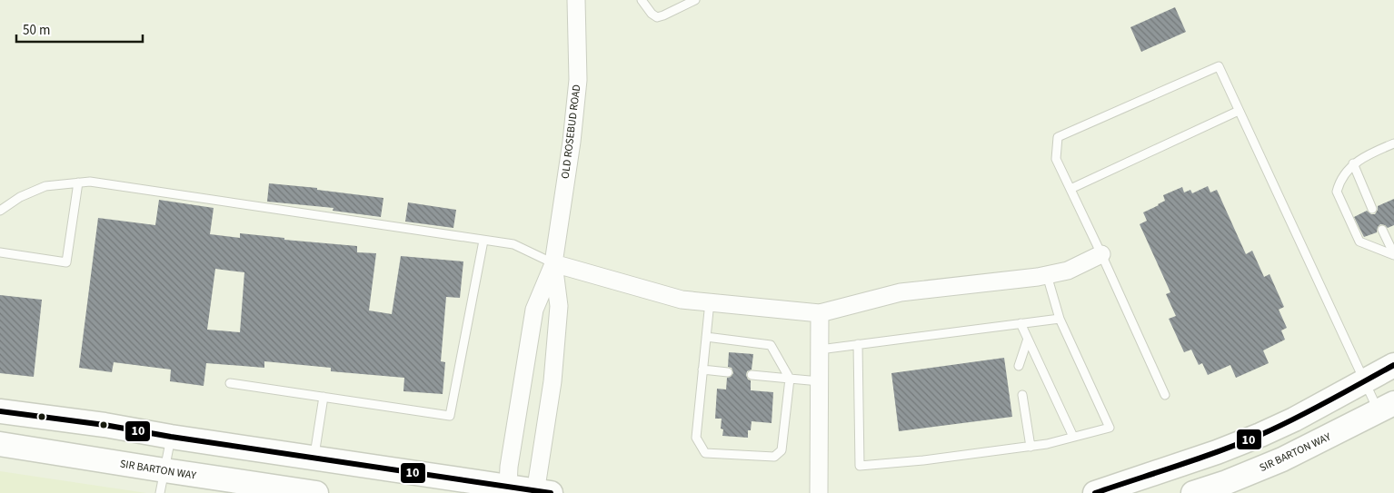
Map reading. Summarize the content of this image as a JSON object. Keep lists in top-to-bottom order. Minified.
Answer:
{"streets":{"main road":["SIR BARTON WAY"],"street":["OLD ROSEBUD ROAD"]},"lines":["transit line 10"],"scale_bar":"50 m"}
